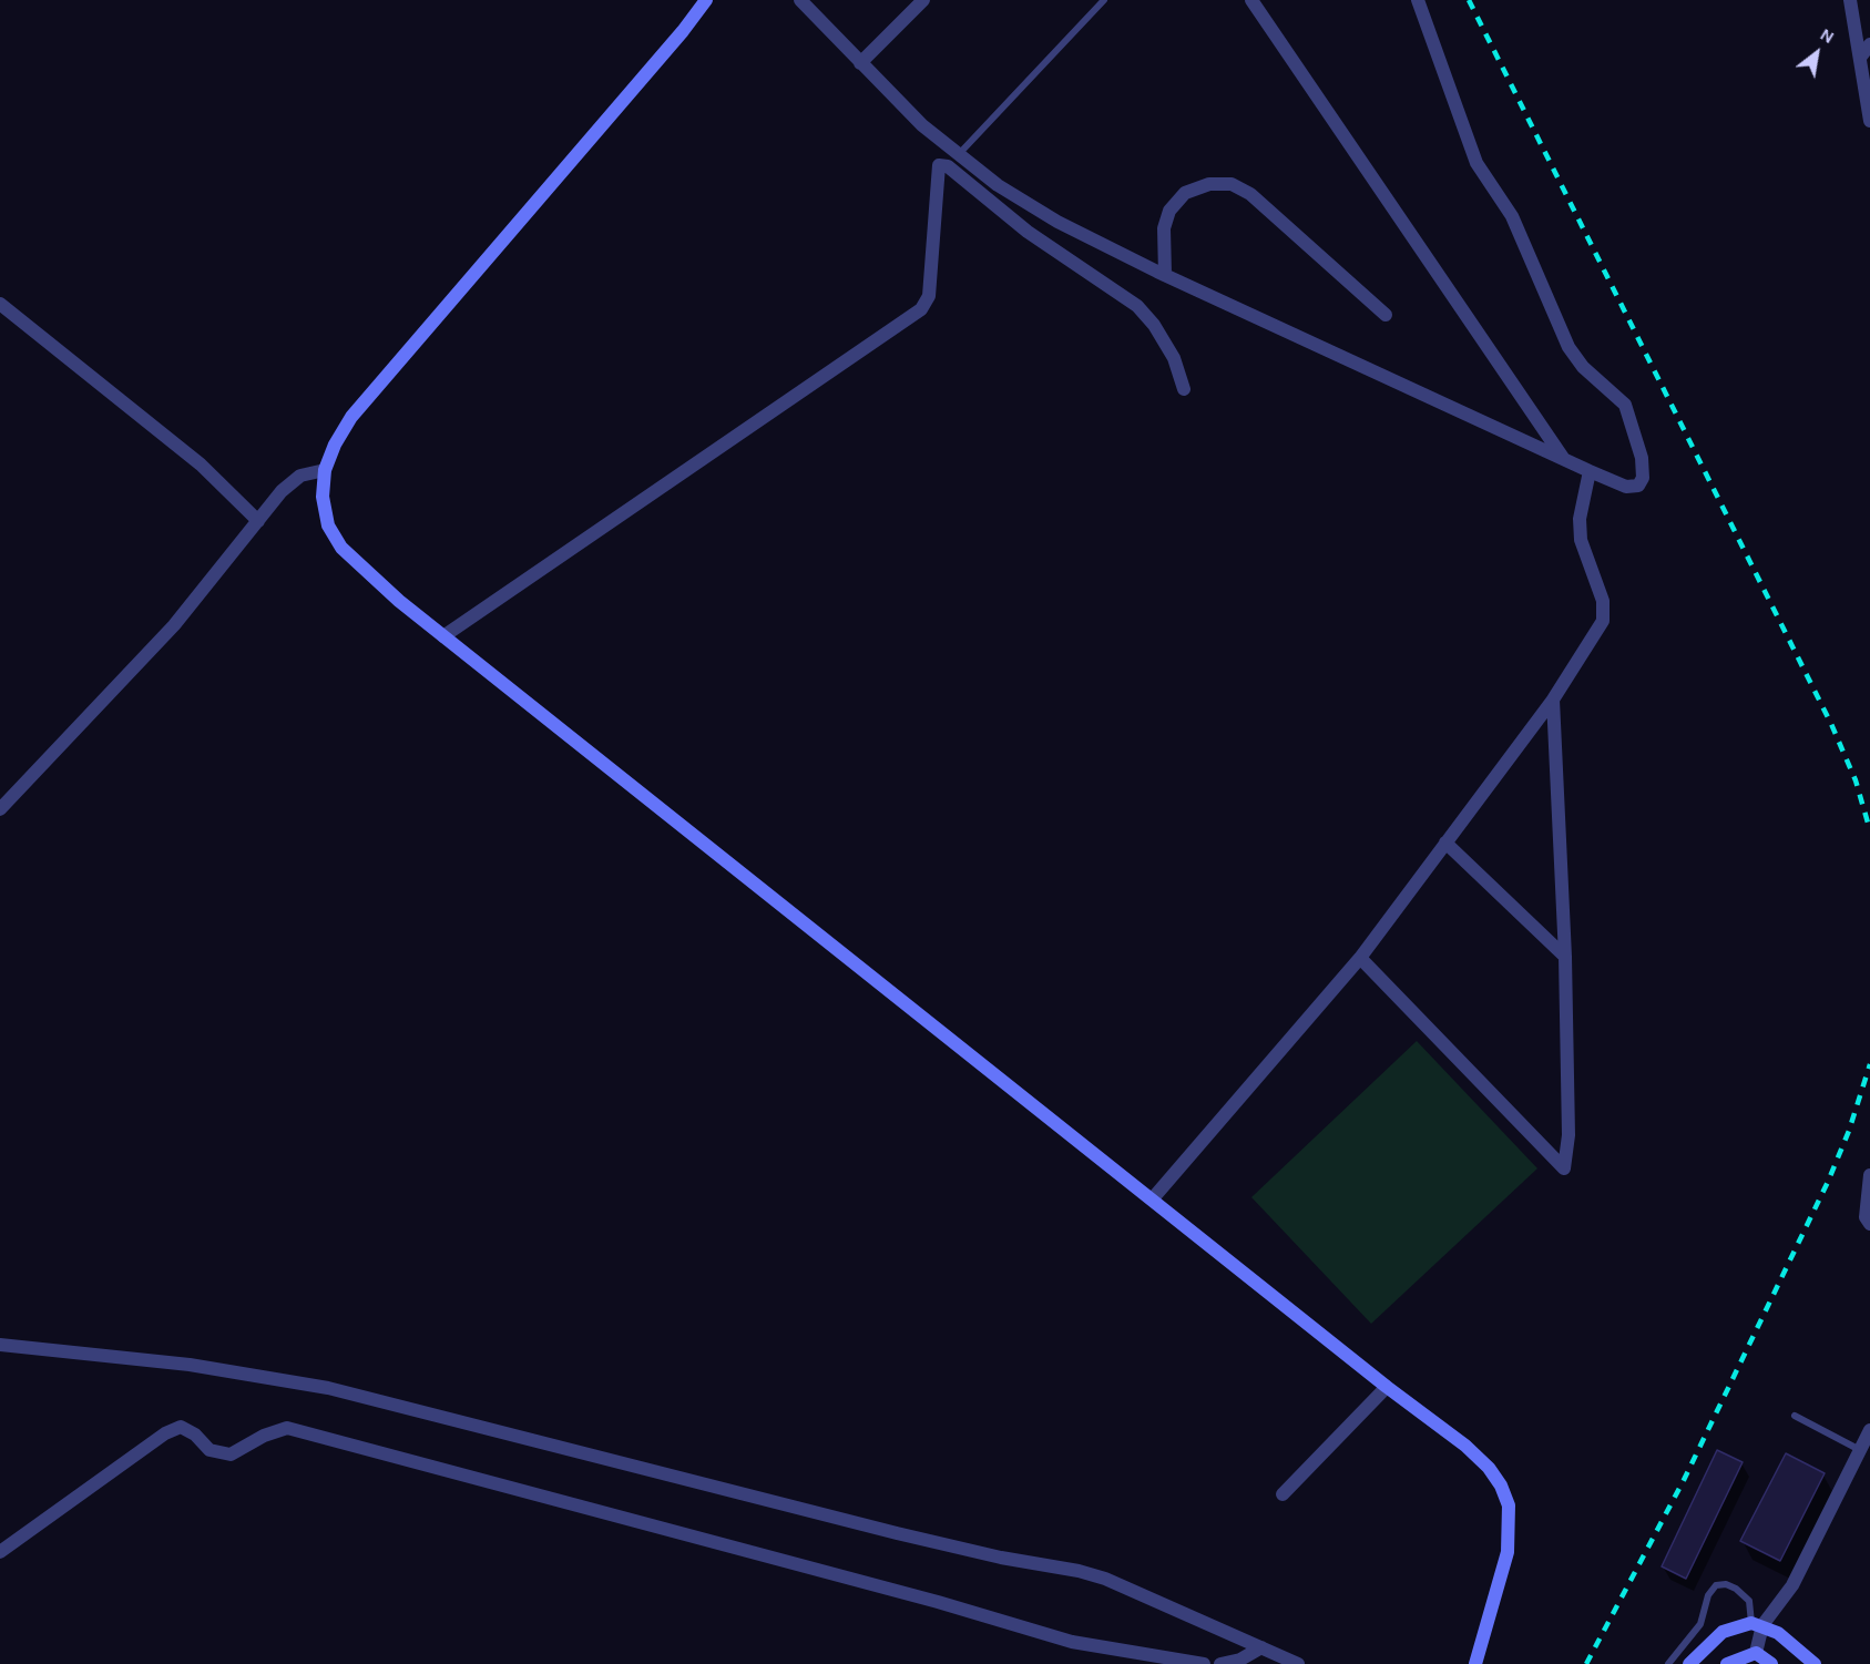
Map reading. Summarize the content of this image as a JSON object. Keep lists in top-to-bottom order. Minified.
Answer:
{"north":"top right"}
